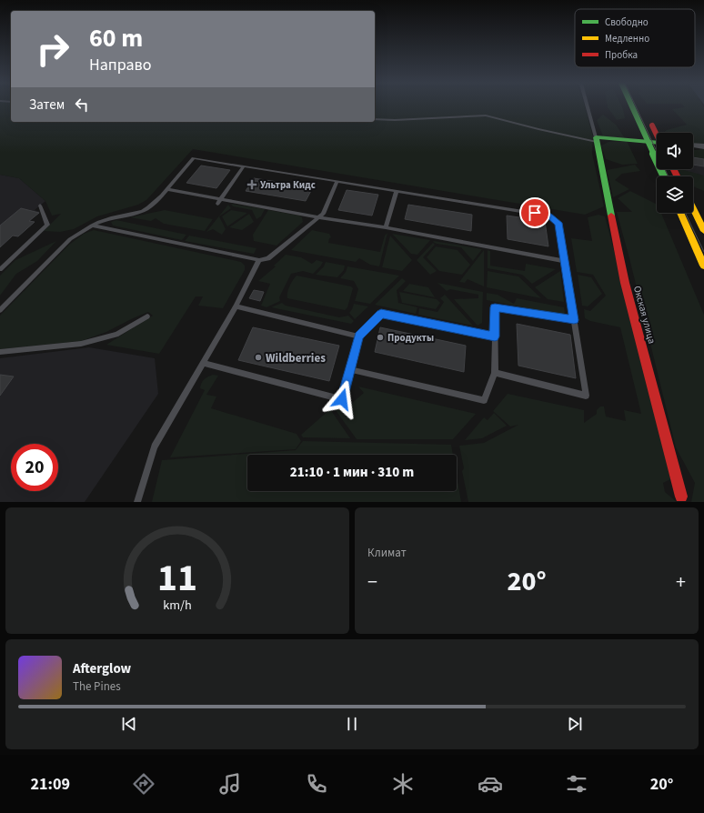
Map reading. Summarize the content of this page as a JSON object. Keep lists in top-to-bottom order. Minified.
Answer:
{"streets":{"main road":["Окская улица"]},"places":{"health":["Ультра Кидс"],"other":["Продукты","Wildberries"]},"legend":["Свободно","Медленно","Пробка"],"page":{"turn":["60 m","Направо"],"then":"Затем","limit":"20","trip":"21:10 · 1 мин · 310 m","tile":"Климат","heat":["−","20°","+"],"song":["Afterglow","The Pines"],"tabs":["21:09","20°"],"gauge":["11","km/h"]}}
